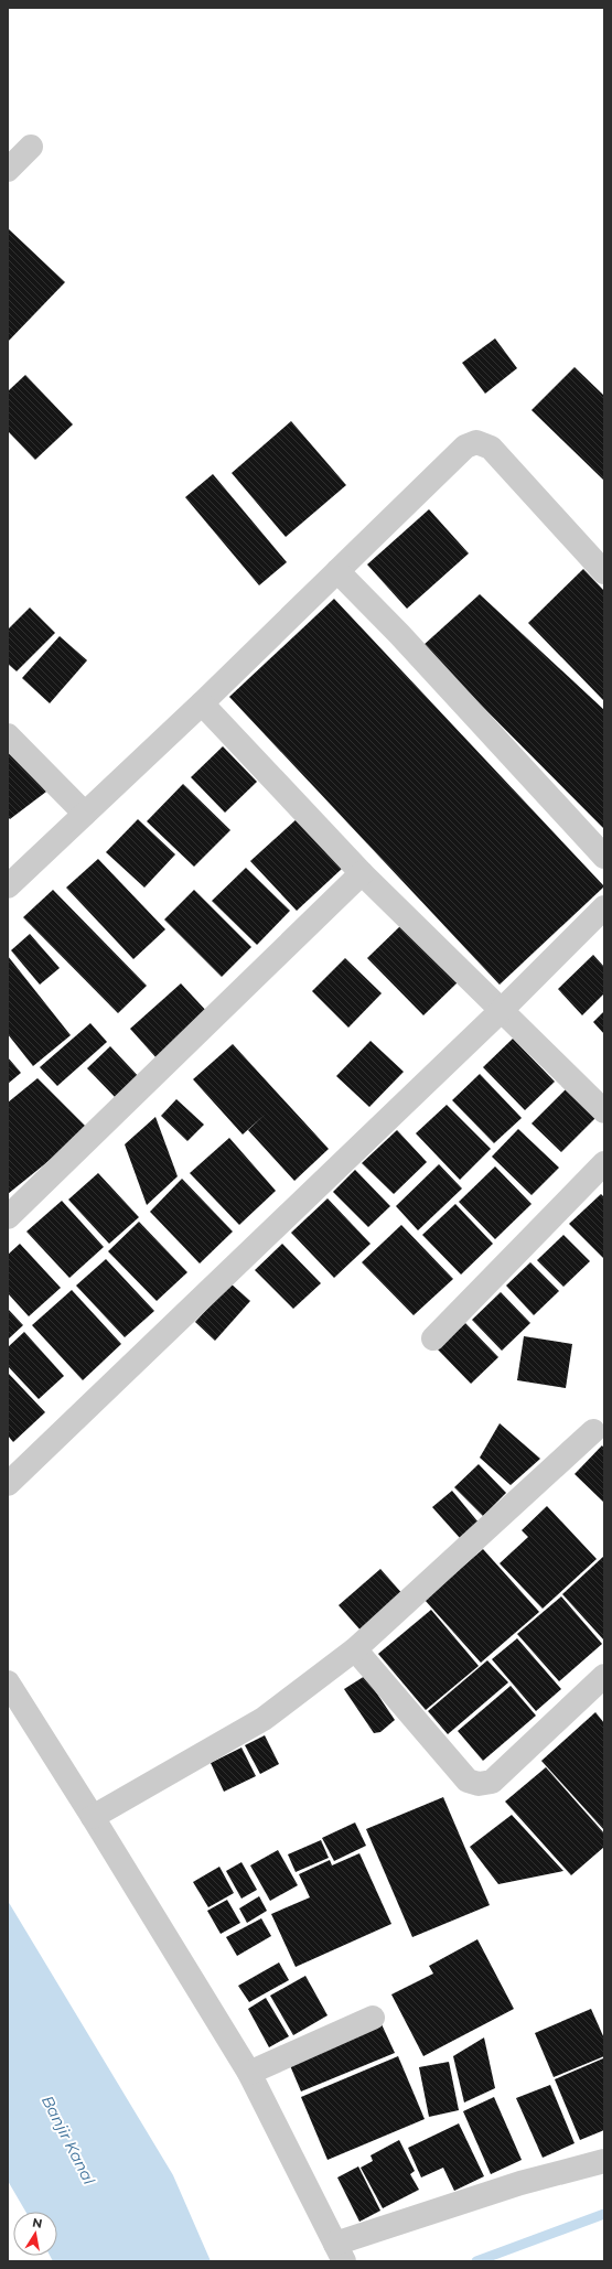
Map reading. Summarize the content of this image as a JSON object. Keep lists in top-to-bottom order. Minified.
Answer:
{"water":["Banjir Kanal"],"north":"top"}
